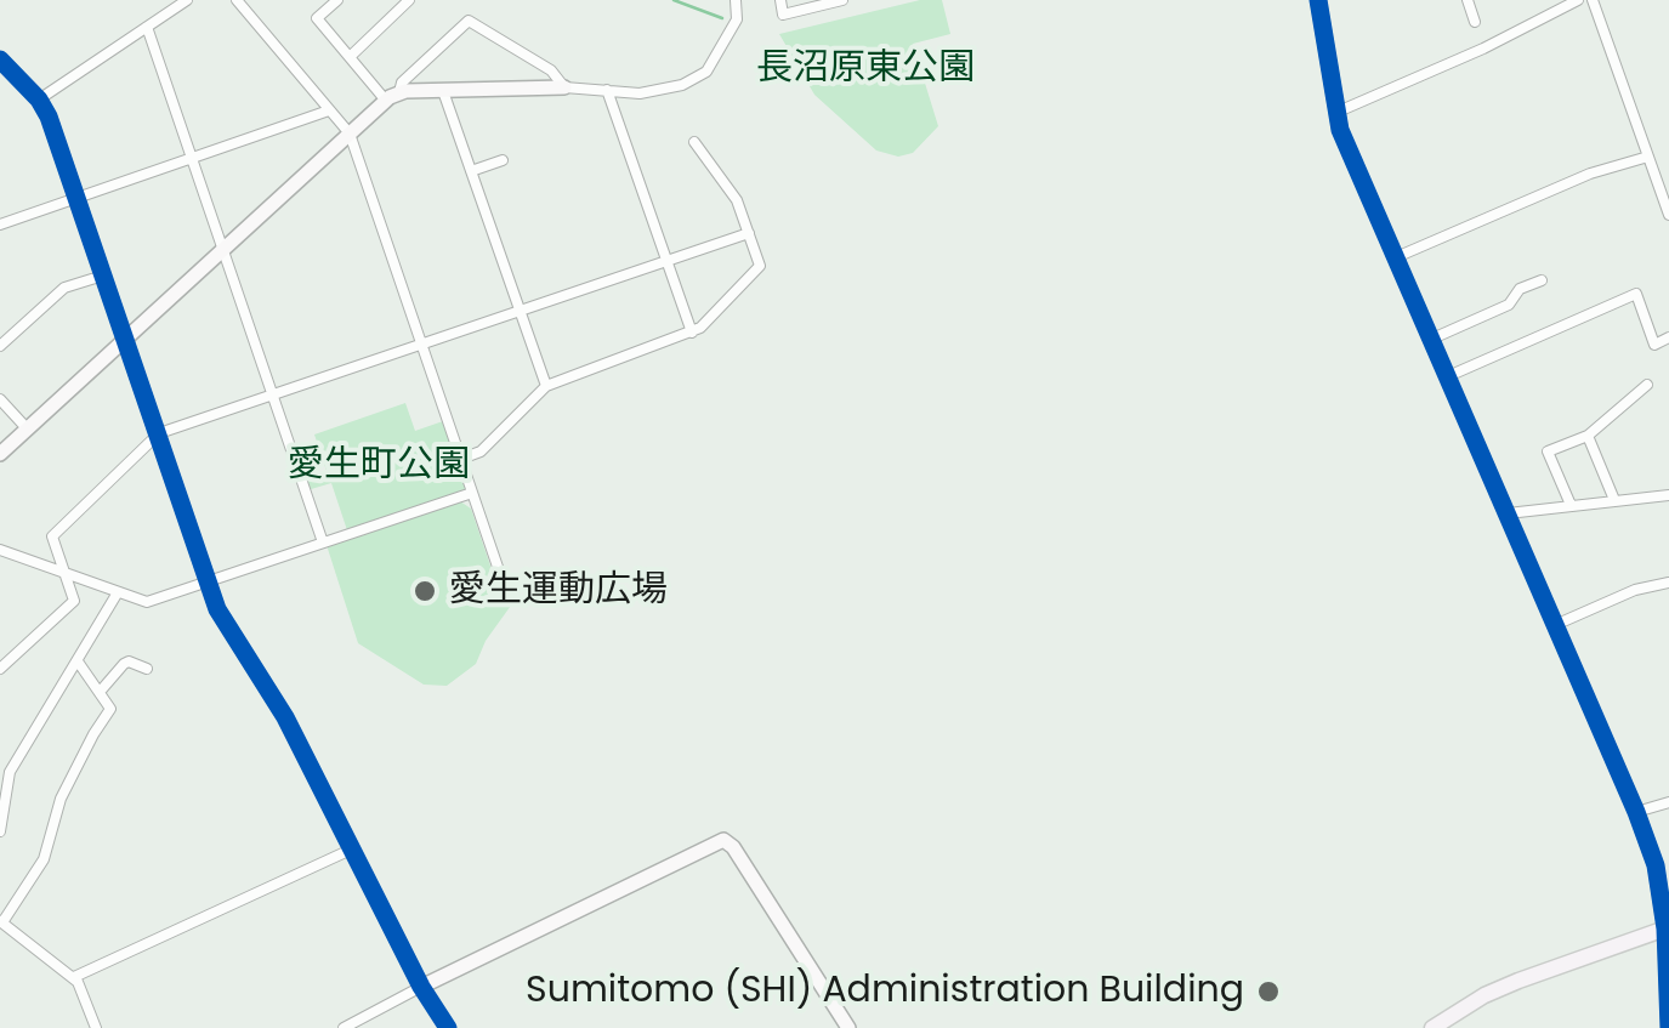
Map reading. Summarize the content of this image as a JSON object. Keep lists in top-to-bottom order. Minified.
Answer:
{"parks":["長沼原東公園","愛生町公園"],"places":["愛生運動広場","Sumitomo (SHI) Administration Building"]}
